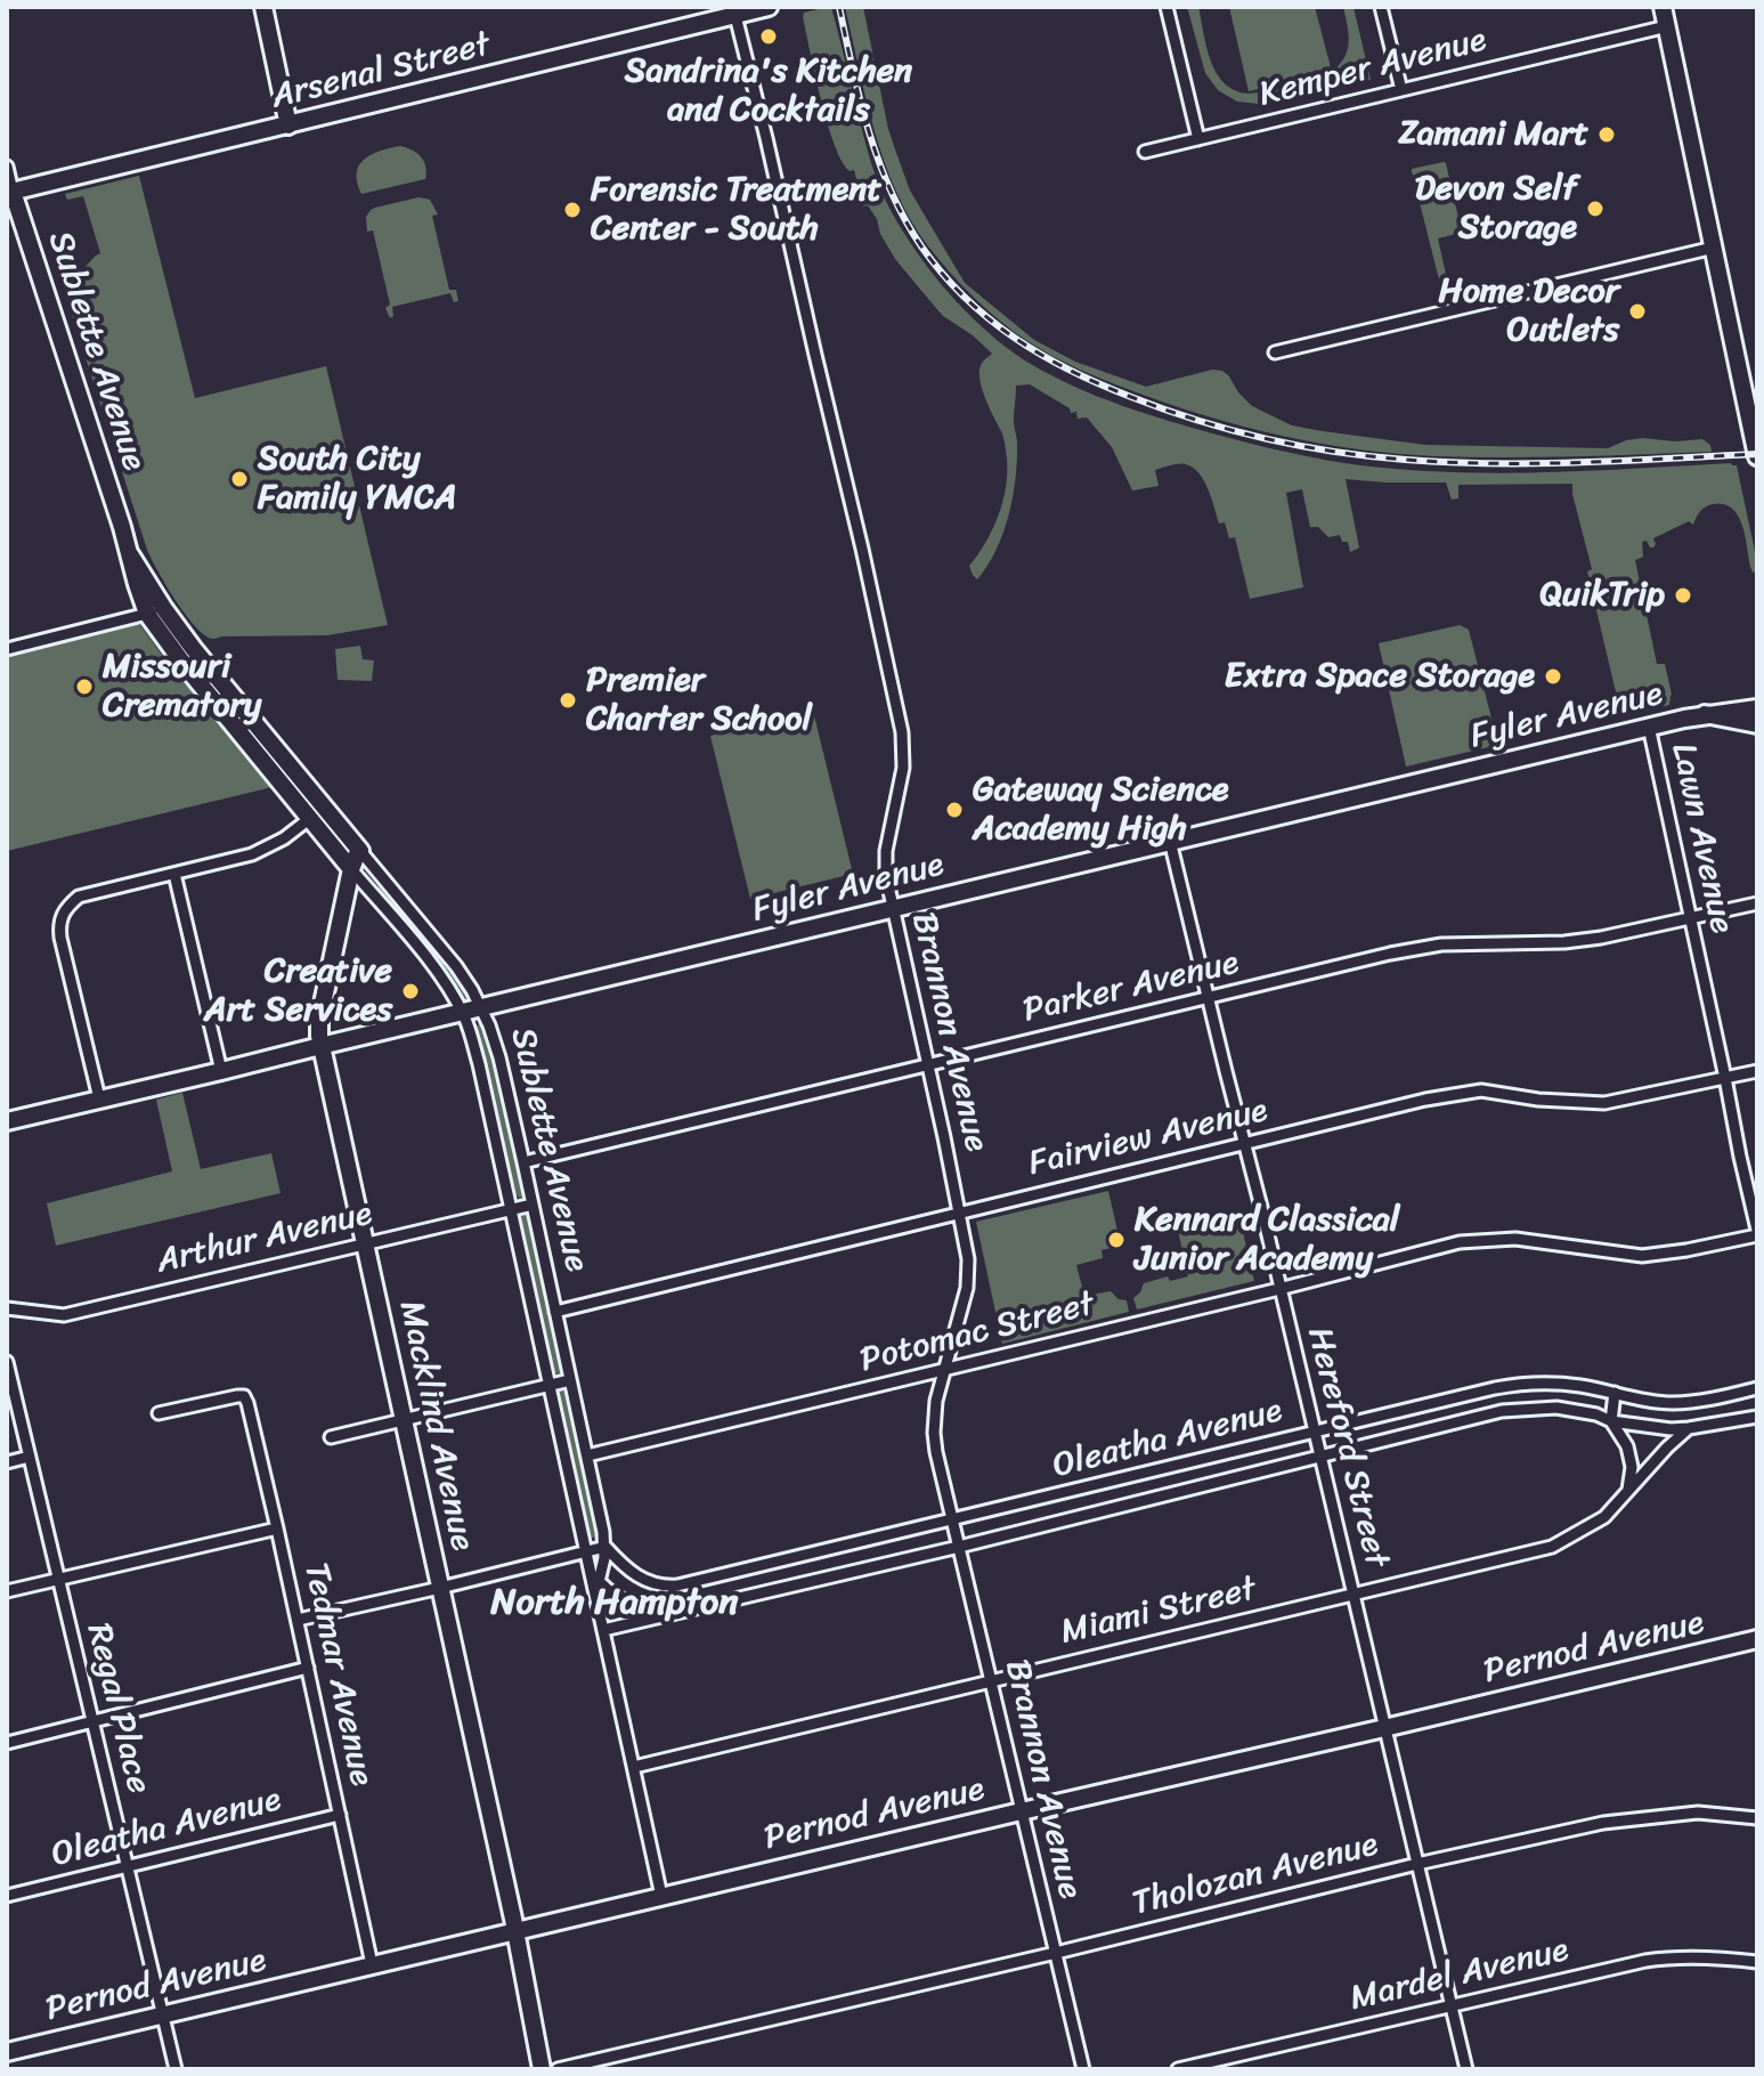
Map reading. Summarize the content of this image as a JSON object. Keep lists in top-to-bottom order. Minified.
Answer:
{"streets":{"street":["Kemper Avenue","Arsenal Street","Sublette Avenue","Fyler Avenue","Lawn Avenue","Parker Avenue","Brannon Avenue","Fairview Avenue","Arthur Avenue","Potomac Street","Macklind Avenue","Oleatha Avenue","Hereford Street","Miami Street","Pernod Avenue","Tedmar Avenue","Regal Place","Tholozan Avenue","Mardel Avenue"]},"crossings":[["Arsenal Street","Sublette Avenue"],["Arsenal Street","Brannon Avenue"],["Sublette Avenue","Fyler Avenue"],["Sublette Avenue","Parker Avenue"],["Sublette Avenue","Fairview Avenue"],["Sublette Avenue","Arthur Avenue"],["Sublette Avenue","Potomac Street"],["Sublette Avenue","Macklind Avenue"],["Sublette Avenue","Oleatha Avenue"],["Sublette Avenue","Miami Street"],["Sublette Avenue","Pernod Avenue"],["Fyler Avenue","Lawn Avenue"],["Fyler Avenue","Brannon Avenue"],["Fyler Avenue","Macklind Avenue"],["Fyler Avenue","Hereford Street"],["Lawn Avenue","Parker Avenue"],["Lawn Avenue","Fairview Avenue"],["Lawn Avenue","Potomac Street"],["Parker Avenue","Brannon Avenue"],["Parker Avenue","Hereford Street"],["Brannon Avenue","Fairview Avenue"],["Brannon Avenue","Potomac Street"],["Brannon Avenue","Oleatha Avenue"],["Brannon Avenue","Miami Street"],["Brannon Avenue","Pernod Avenue"],["Brannon Avenue","Tholozan Avenue"],["Fairview Avenue","Hereford Street"],["Arthur Avenue","Macklind Avenue"],["Potomac Street","Hereford Street"],["Macklind Avenue","Pernod Avenue"],["Oleatha Avenue","Hereford Street"],["Oleatha Avenue","Miami Street"],["Oleatha Avenue","Tedmar Avenue"],["Oleatha Avenue","Regal Place"],["Hereford Street","Miami Street"],["Hereford Street","Pernod Avenue"],["Hereford Street","Tholozan Avenue"],["Hereford Street","Mardel Avenue"],["Pernod Avenue","Tedmar Avenue"],["Pernod Avenue","Regal Place"]],"districts":["North Hampton"],"places":["Sandrina's Kitchen and Cocktails","Zamani Mart","Devon Self Storage","Forensic Treatment Center - South","Home Decor Outlets","South City Family YMCA","QuikTrip","Extra Space Storage","Missouri Crematory","Premier Charter School","Gateway Science Academy High","Creative Art Services","Kennard Classical Junior Academy"]}
